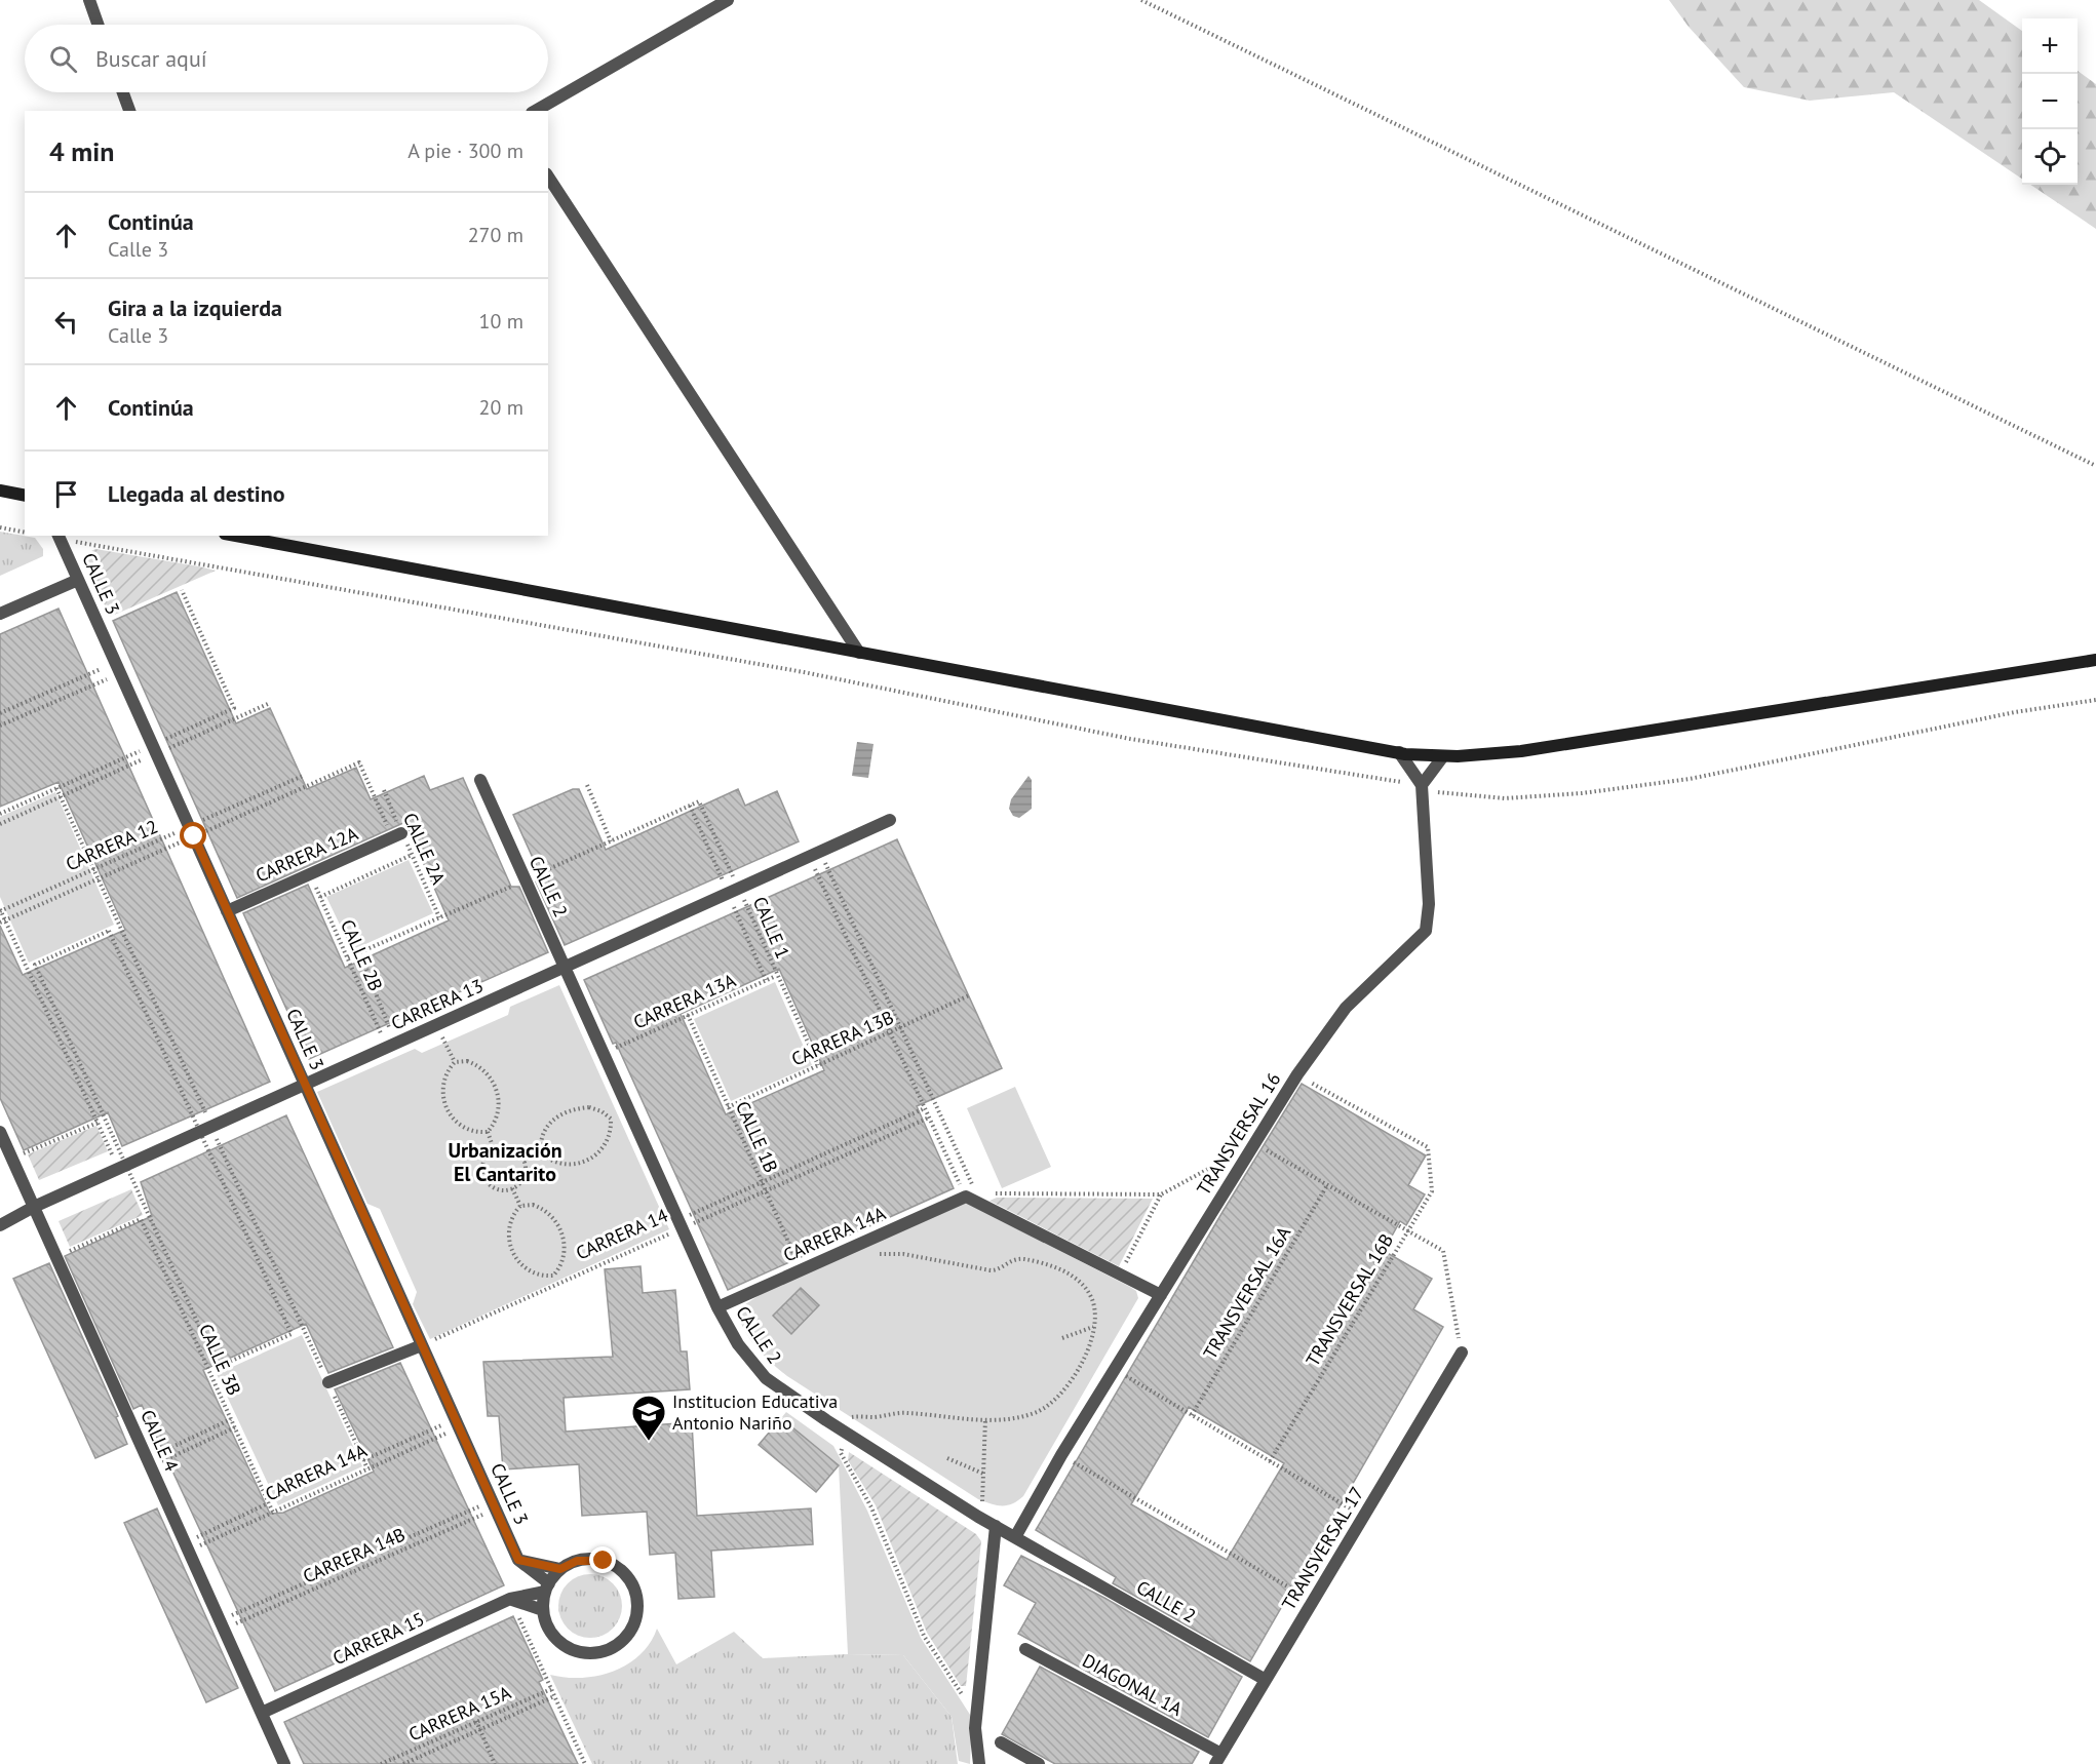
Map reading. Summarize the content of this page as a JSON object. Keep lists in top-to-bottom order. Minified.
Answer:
{"streets":{"street":["CALLE 3","CARRERA 12A","CALLE 2","CARRERA 13","TRANSVERSAL 16","CARRERA 14A","CALLE 4","TRANSVERSAL 17","CARRERA 15","DIAGONAL 1A"],"path":["CARRERA 12","CALLE 2A","CALLE 1","CALLE 2B","CARRERA 13A","CARRERA 13B","CALLE 1B","CARRERA 14","TRANSVERSAL 16A","TRANSVERSAL 16B","CALLE 3B","CARRERA 14B","CARRERA 15A"]},"crossings":[["CALLE 3","CARRERA 12"],["CALLE 3","CARRERA 12A"],["CALLE 3","CARRERA 13"],["CALLE 3","CARRERA 14"],["CALLE 3","CARRERA 14A"],["CALLE 3","CARRERA 14B"],["CALLE 3","CARRERA 15"],["CALLE 2A","CARRERA 12A"],["CARRERA 12A","CALLE 2B"],["CALLE 2","CARRERA 13A"],["CALLE 2","CARRERA 13"],["CALLE 2","TRANSVERSAL 16"],["CALLE 2","CARRERA 14"],["CALLE 2","CARRERA 14A"],["CALLE 2","TRANSVERSAL 17"],["CALLE 1","CARRERA 13A"],["CALLE 1","CARRERA 13"],["CALLE 1","CARRERA 13B"],["CALLE 2B","CARRERA 13"],["CARRERA 13A","CALLE 1B"],["CARRERA 13","CALLE 4"],["CARRERA 13B","CALLE 1B"],["TRANSVERSAL 16","TRANSVERSAL 16B"],["CALLE 1B","CARRERA 14"],["CALLE 1B","CARRERA 14A"],["CARRERA 14A","CALLE 3B"],["CARRERA 14A","CALLE 4"],["CALLE 3B","CALLE 4"],["CALLE 4","CARRERA 14B"],["CALLE 4","CARRERA 15"],["TRANSVERSAL 17","DIAGONAL 1A"]],"districts":["Urbanización El Cantarito"],"places":{"school or university":["Institucion Educativa Antonio Nariño"]},"page":{"map_buttons":["+","−"],"search":"Buscar aquí","heading":["4 min","A pie · 300 m"],"list":[["Continúa","Calle 3","270 m"],["Gira a la izquierda","Calle 3","10 m"],["Continúa","20 m"],"Llegada al destino"]}}
